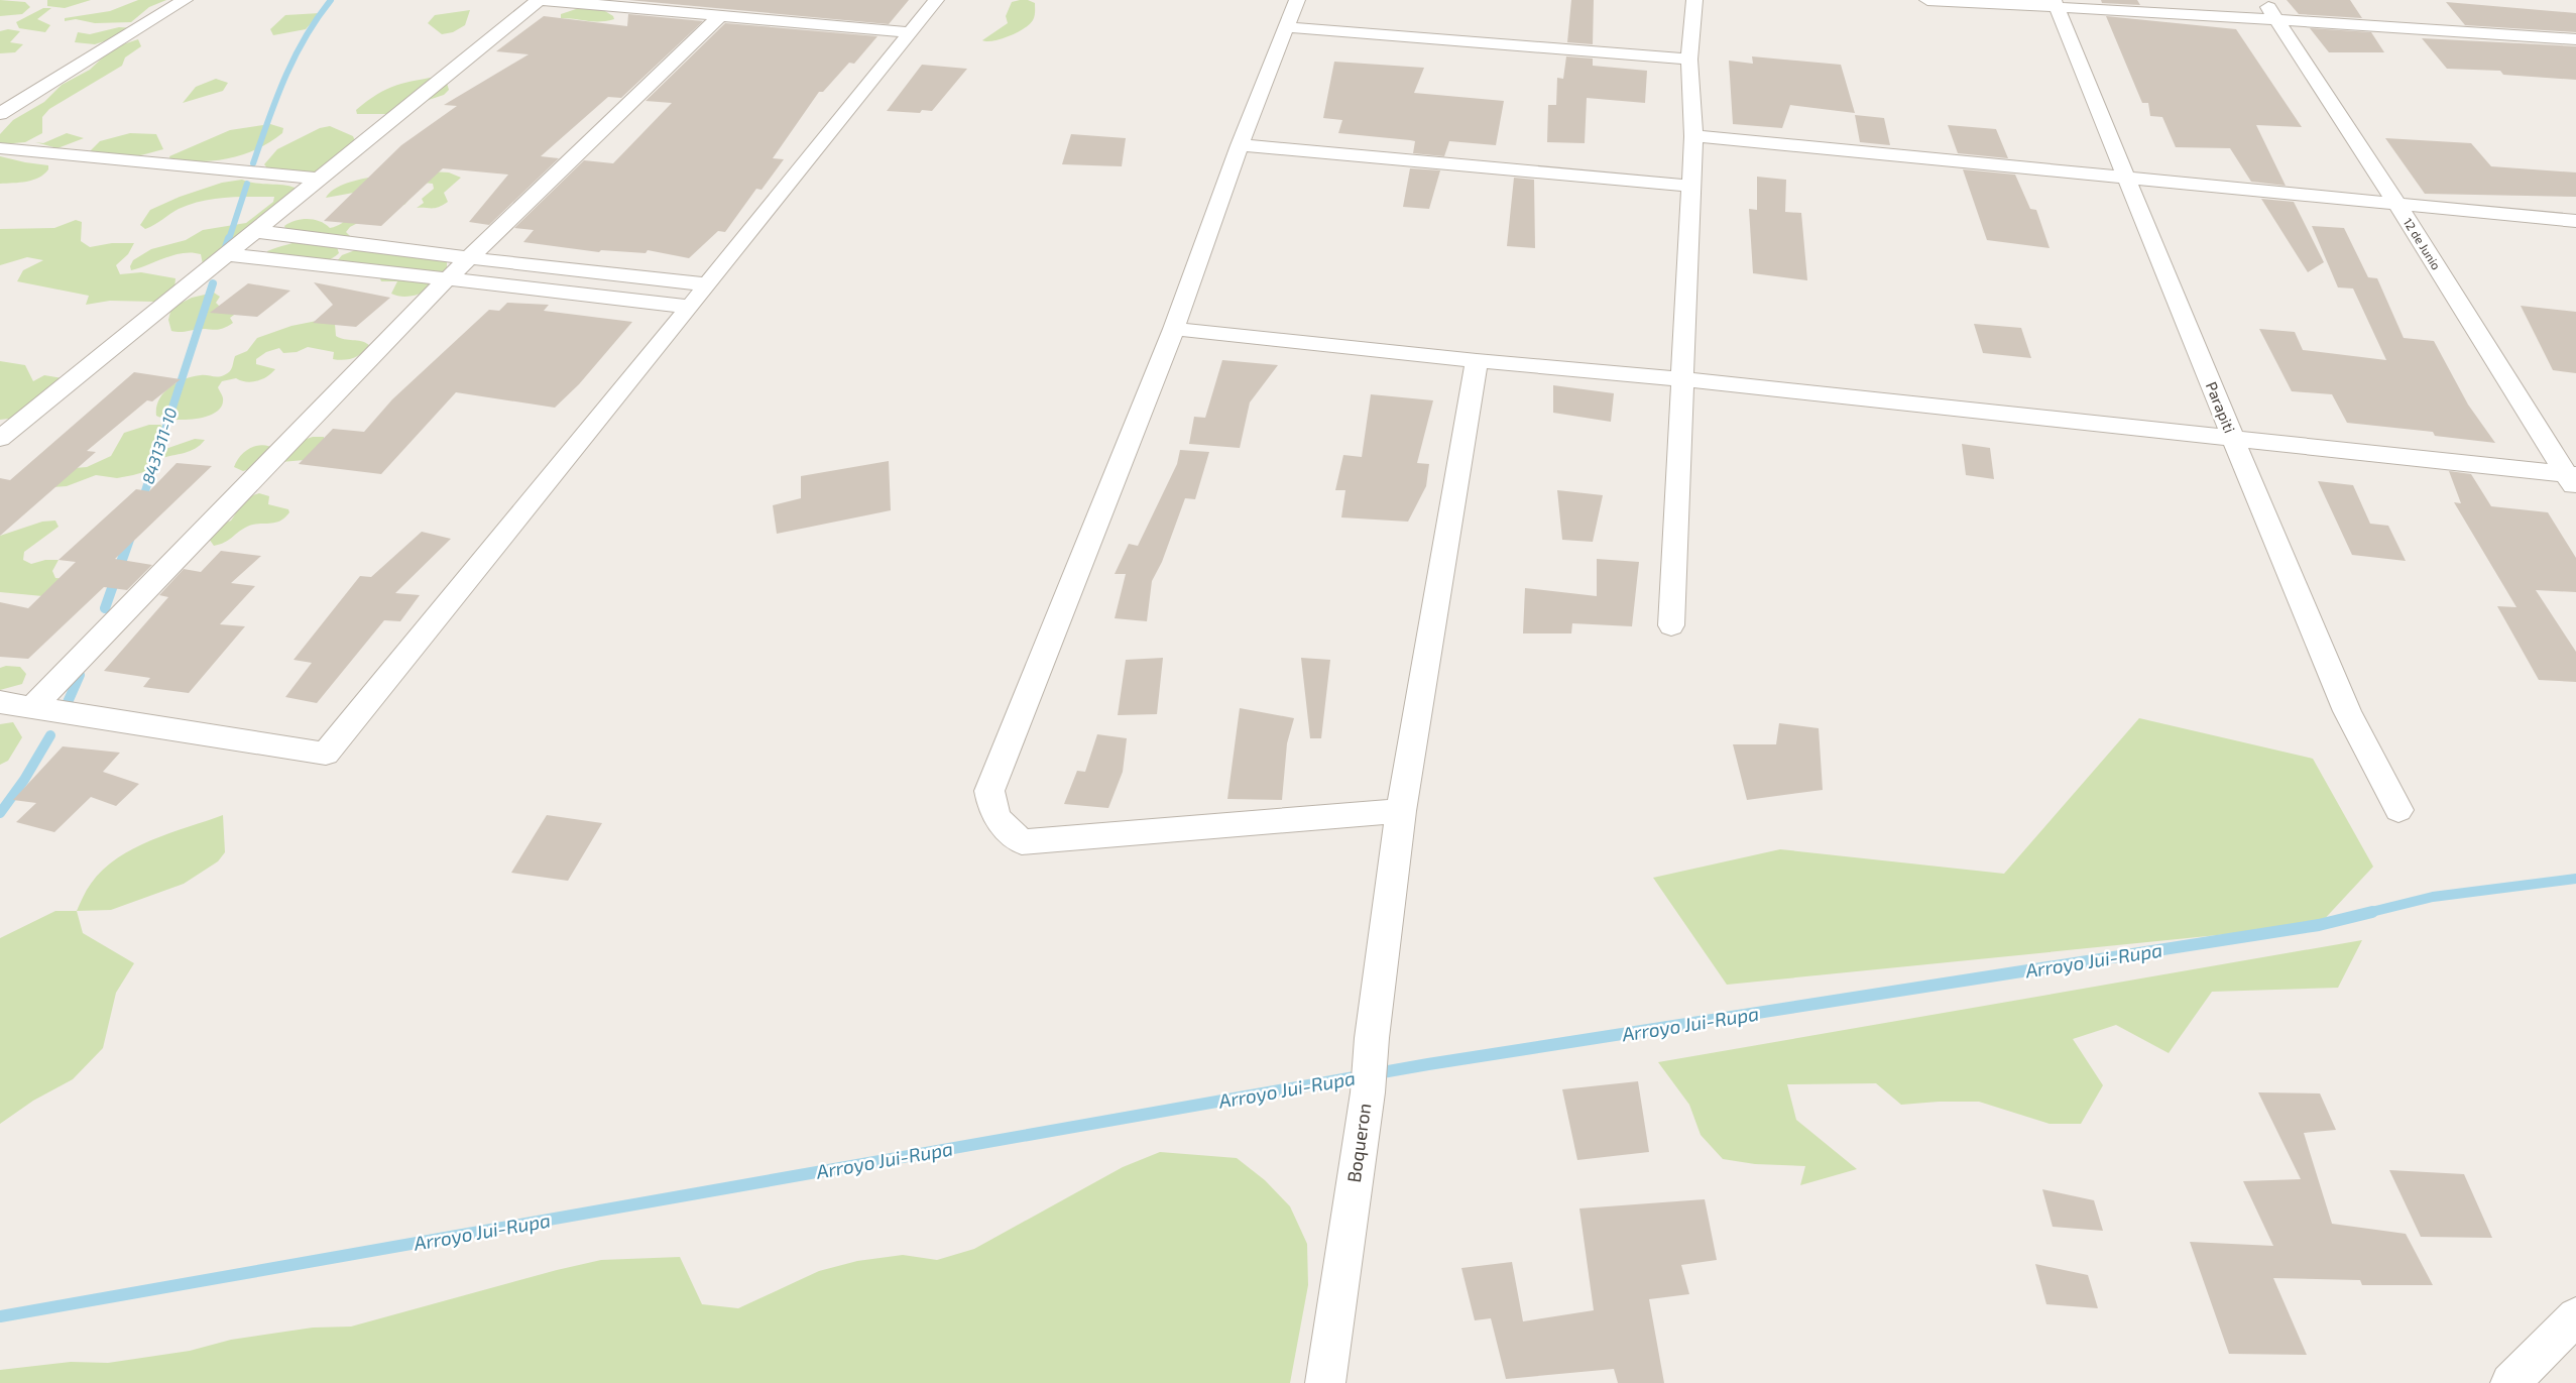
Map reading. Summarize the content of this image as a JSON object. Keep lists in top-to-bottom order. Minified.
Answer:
{"streets":{"street":["12 de Junio","Parapiti","Boqueron"]},"water":["8431311-10","Arroyo Jui-Rupa"]}
